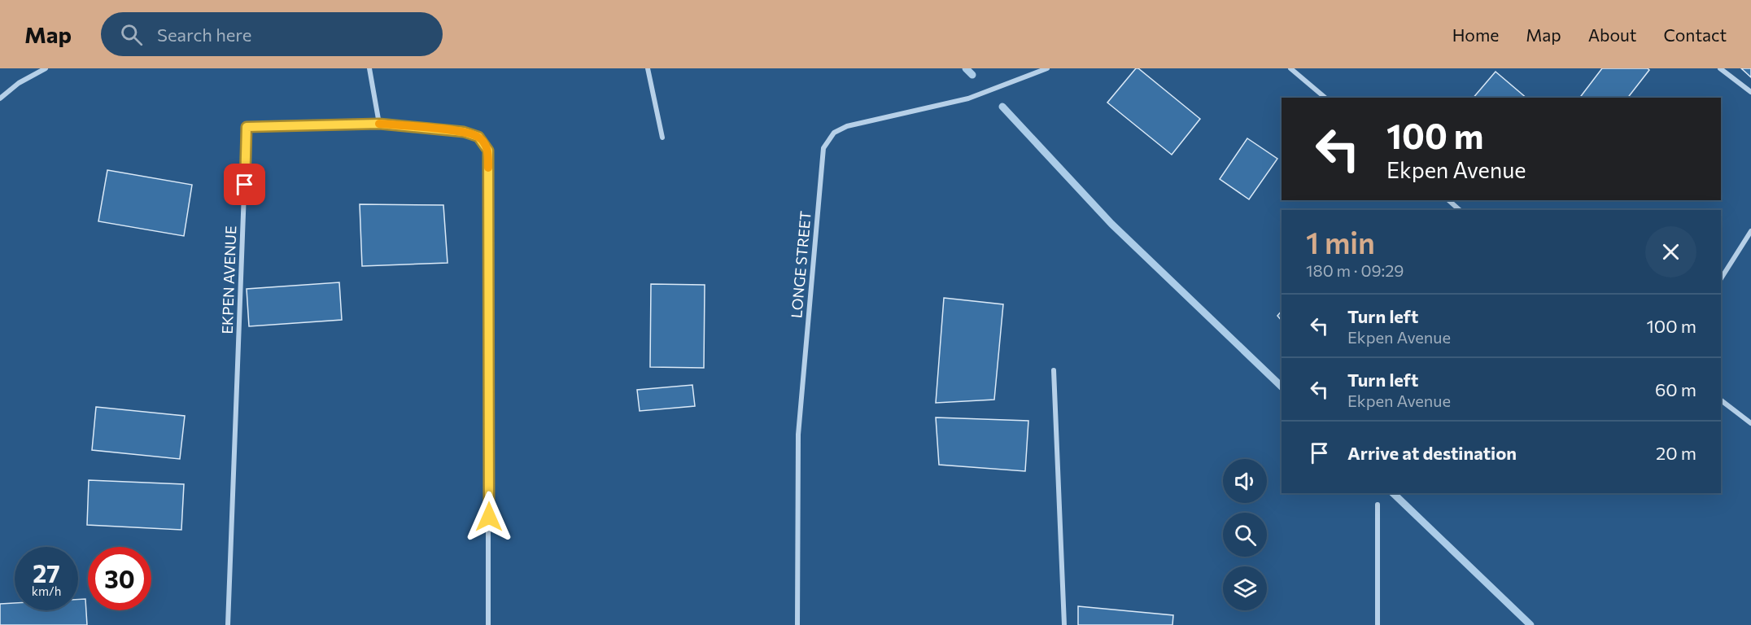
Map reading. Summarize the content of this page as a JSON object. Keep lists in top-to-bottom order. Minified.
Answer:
{"streets":{"street":["LONGE STREET","EKPEN AVENUE"]},"page":{"header":"Map","search":"Search here","nav":["Home","Map","About","Contact"],"turn":["100 m","Ekpen Avenue"],"heading":["1 min","180 m · 09:29"],"list":[{"name":"Turn left","note":"Ekpen Avenue","value":"100 m"},{"name":"Turn left","note":"Ekpen Avenue","value":"60 m"},{"name":"Arrive at destination","value":"20 m"}],"speed":"27 km/h","limit":"30"}}
